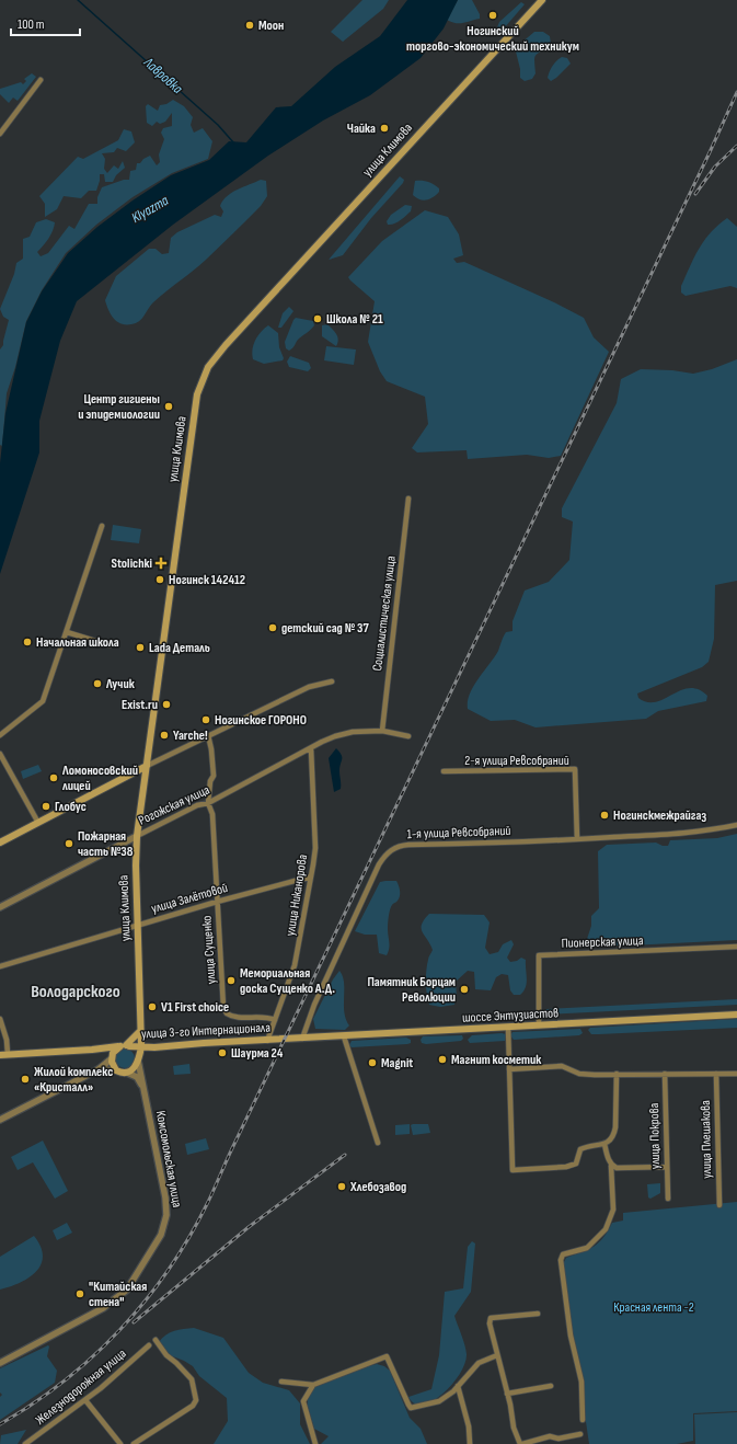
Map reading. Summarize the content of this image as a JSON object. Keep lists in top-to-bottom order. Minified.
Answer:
{"streets":{"main road":["улица Климова","шоссе Энтузиастов","улица 3-го Интернационала"],"street":["Социалистическая улица","2-я улица Ревсобраний","Рогожская улица","1-я улица Ревсобраний","улица Никанорова","улица Залётовой","Пионерская улица","улица Сущенко","улица Покрова","улица Плешакова","Комсомольская улица","Железнодорожная улица"]},"crossings":[["улица Климова","Рогожская улица"],["улица Климова","улица Залётовой"],["улица Климова","улица 3-го Интернационала"],["улица Климова","Комсомольская улица"],["Социалистическая улица","Рогожская улица"],["2-я улица Ревсобраний","1-я улица Ревсобраний"],["Рогожская улица","улица Никанорова"],["Рогожская улица","улица Сущенко"],["1-я улица Ревсобраний","шоссе Энтузиастов"],["улица Никанорова","улица Залётовой"],["улица Никанорова","улица Сущенко"],["улица Никанорова","улица 3-го Интернационала"],["улица Залётовой","улица Сущенко"],["Пионерская улица","шоссе Энтузиастов"],["шоссе Энтузиастов","улица 3-го Интернационала"],["улица 3-го Интернационала","Комсомольская улица"]],"districts":["Володарского"],"water":["Лавровка","Klyazma"],"parks":["Красная лента -2"],"places":{"other":["Ногинский торгово-экономический техникум","Моон","Чайка","Школа № 21","Центр гигиены и эпидемиологии","Ногинск 142412","детский сад № 37","Начальная школа","Lada Деталь","Лучик","Exist.ru","Ногинское ГОРОНО","Yarche!","Ломоносовский лицей","Глобус","Ногинскмежрайгаз","Пожарная часть №38","Мемориальная доска Сущенко А.Д.","Памятник Борцам Революции","V1 First choice","Шаурма 24","Магнит косметик","Magnit","Жилой комплекс «Кристалл»","Хлебозавод","\"Китайская стена\""],"health":["Stolichki"]},"scale_bar":"100 m"}
